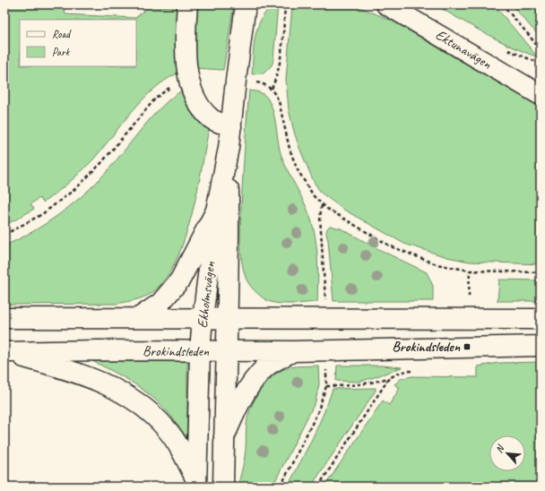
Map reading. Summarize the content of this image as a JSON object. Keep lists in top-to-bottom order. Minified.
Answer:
{"streets":{"main road":["Ektunavägen","Ekholmsvägen","Brokindsleden"]},"crossings":[["Ekholmsvägen","Brokindsleden"]],"places":{"transit":["Brokindsleden"]},"legend":["Road","Park"],"north":"top left"}
